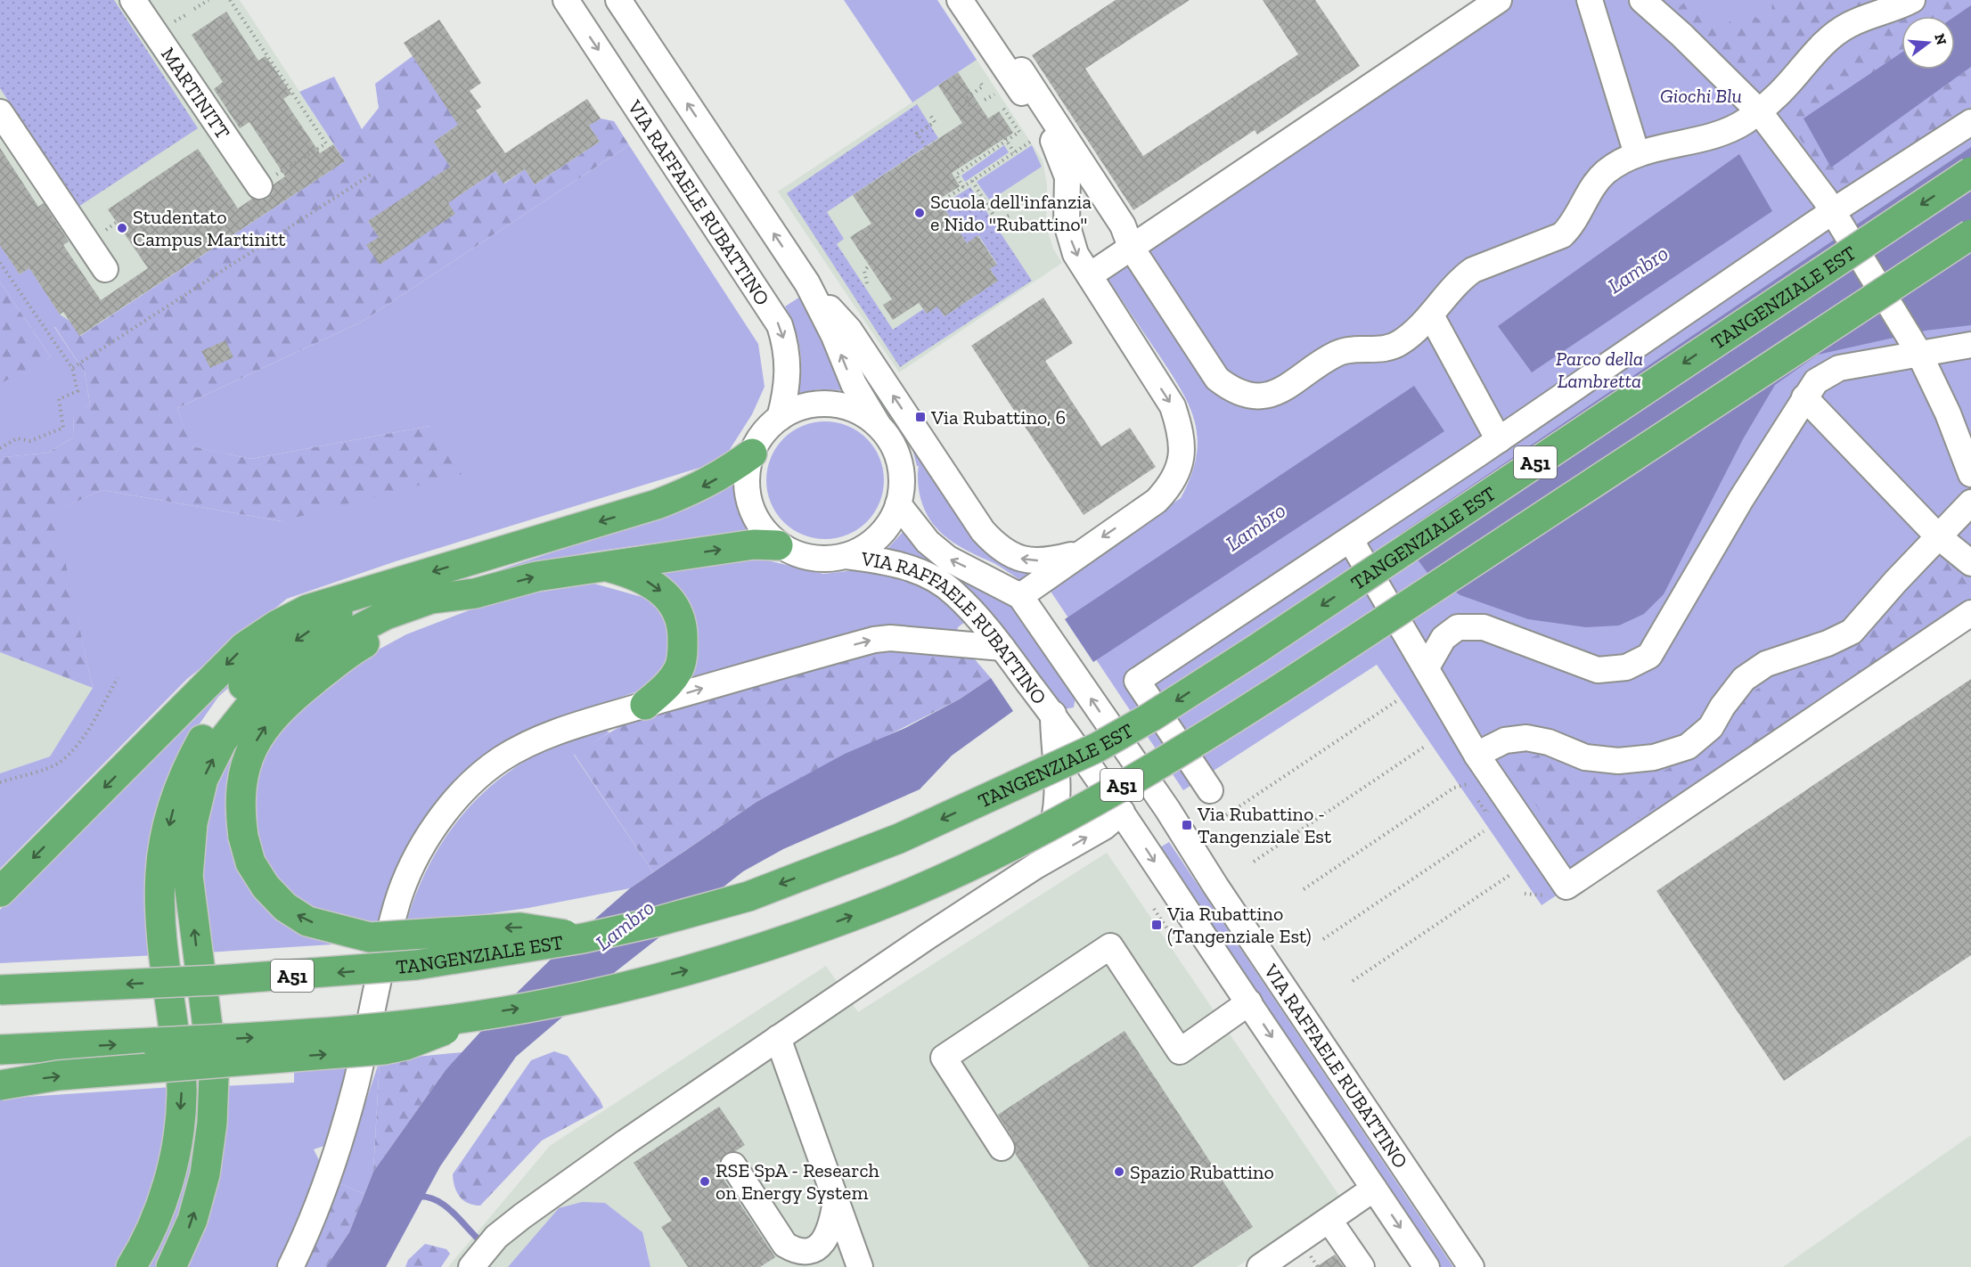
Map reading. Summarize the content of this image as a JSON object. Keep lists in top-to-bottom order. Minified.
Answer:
{"streets":{"highway":["TANGENZIALE EST","A51"],"street":["MARTINITT","VIA RAFFAELE RUBATTINO"]},"water":["Lambro"],"parks":["Giochi Blu","Parco della Lambretta"],"places":{"other":["Scuola dell'infanzia e Nido \"Rubattino\"","Studentato Campus Martinitt","Spazio Rubattino","RSE SpA - Research on Energy System"],"transit":["Via Rubattino, 6","Via Rubattino - Tangenziale Est","Via Rubattino (Tangenziale Est)"]},"north":"right"}
